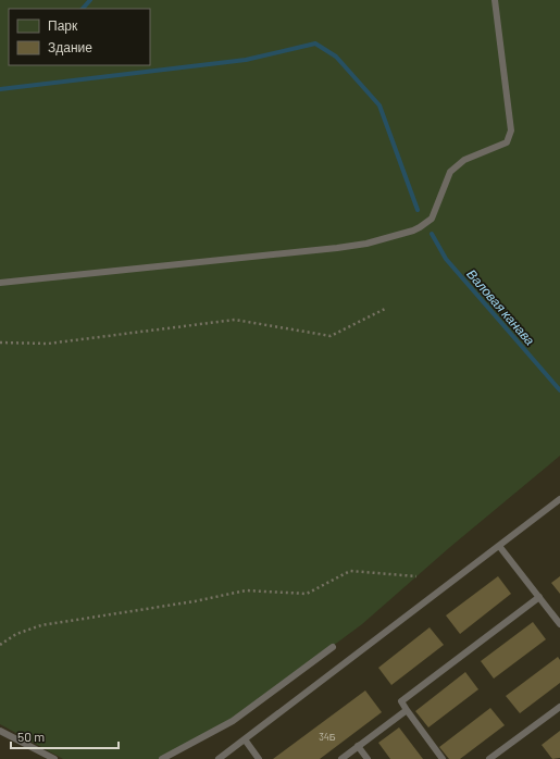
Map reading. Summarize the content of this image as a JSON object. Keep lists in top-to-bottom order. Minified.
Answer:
{"water":["Валовая канава"],"house_numbers":["34Б"],"legend":["Парк","Здание"],"scale_bar":"50 m"}
